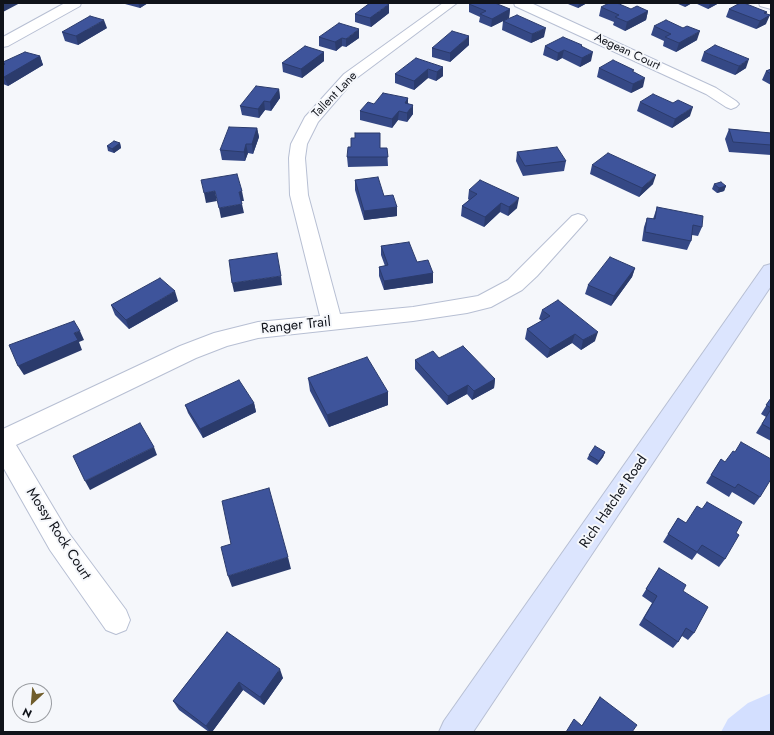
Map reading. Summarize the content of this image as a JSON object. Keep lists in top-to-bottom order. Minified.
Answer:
{"streets":{"street":["Aegean Court","Tallent Lane","Ranger Trail","Rich Hatchet Road","Mossy Rock Court"]},"crossings":[["Tallent Lane","Ranger Trail"]],"north":"bottom left"}
